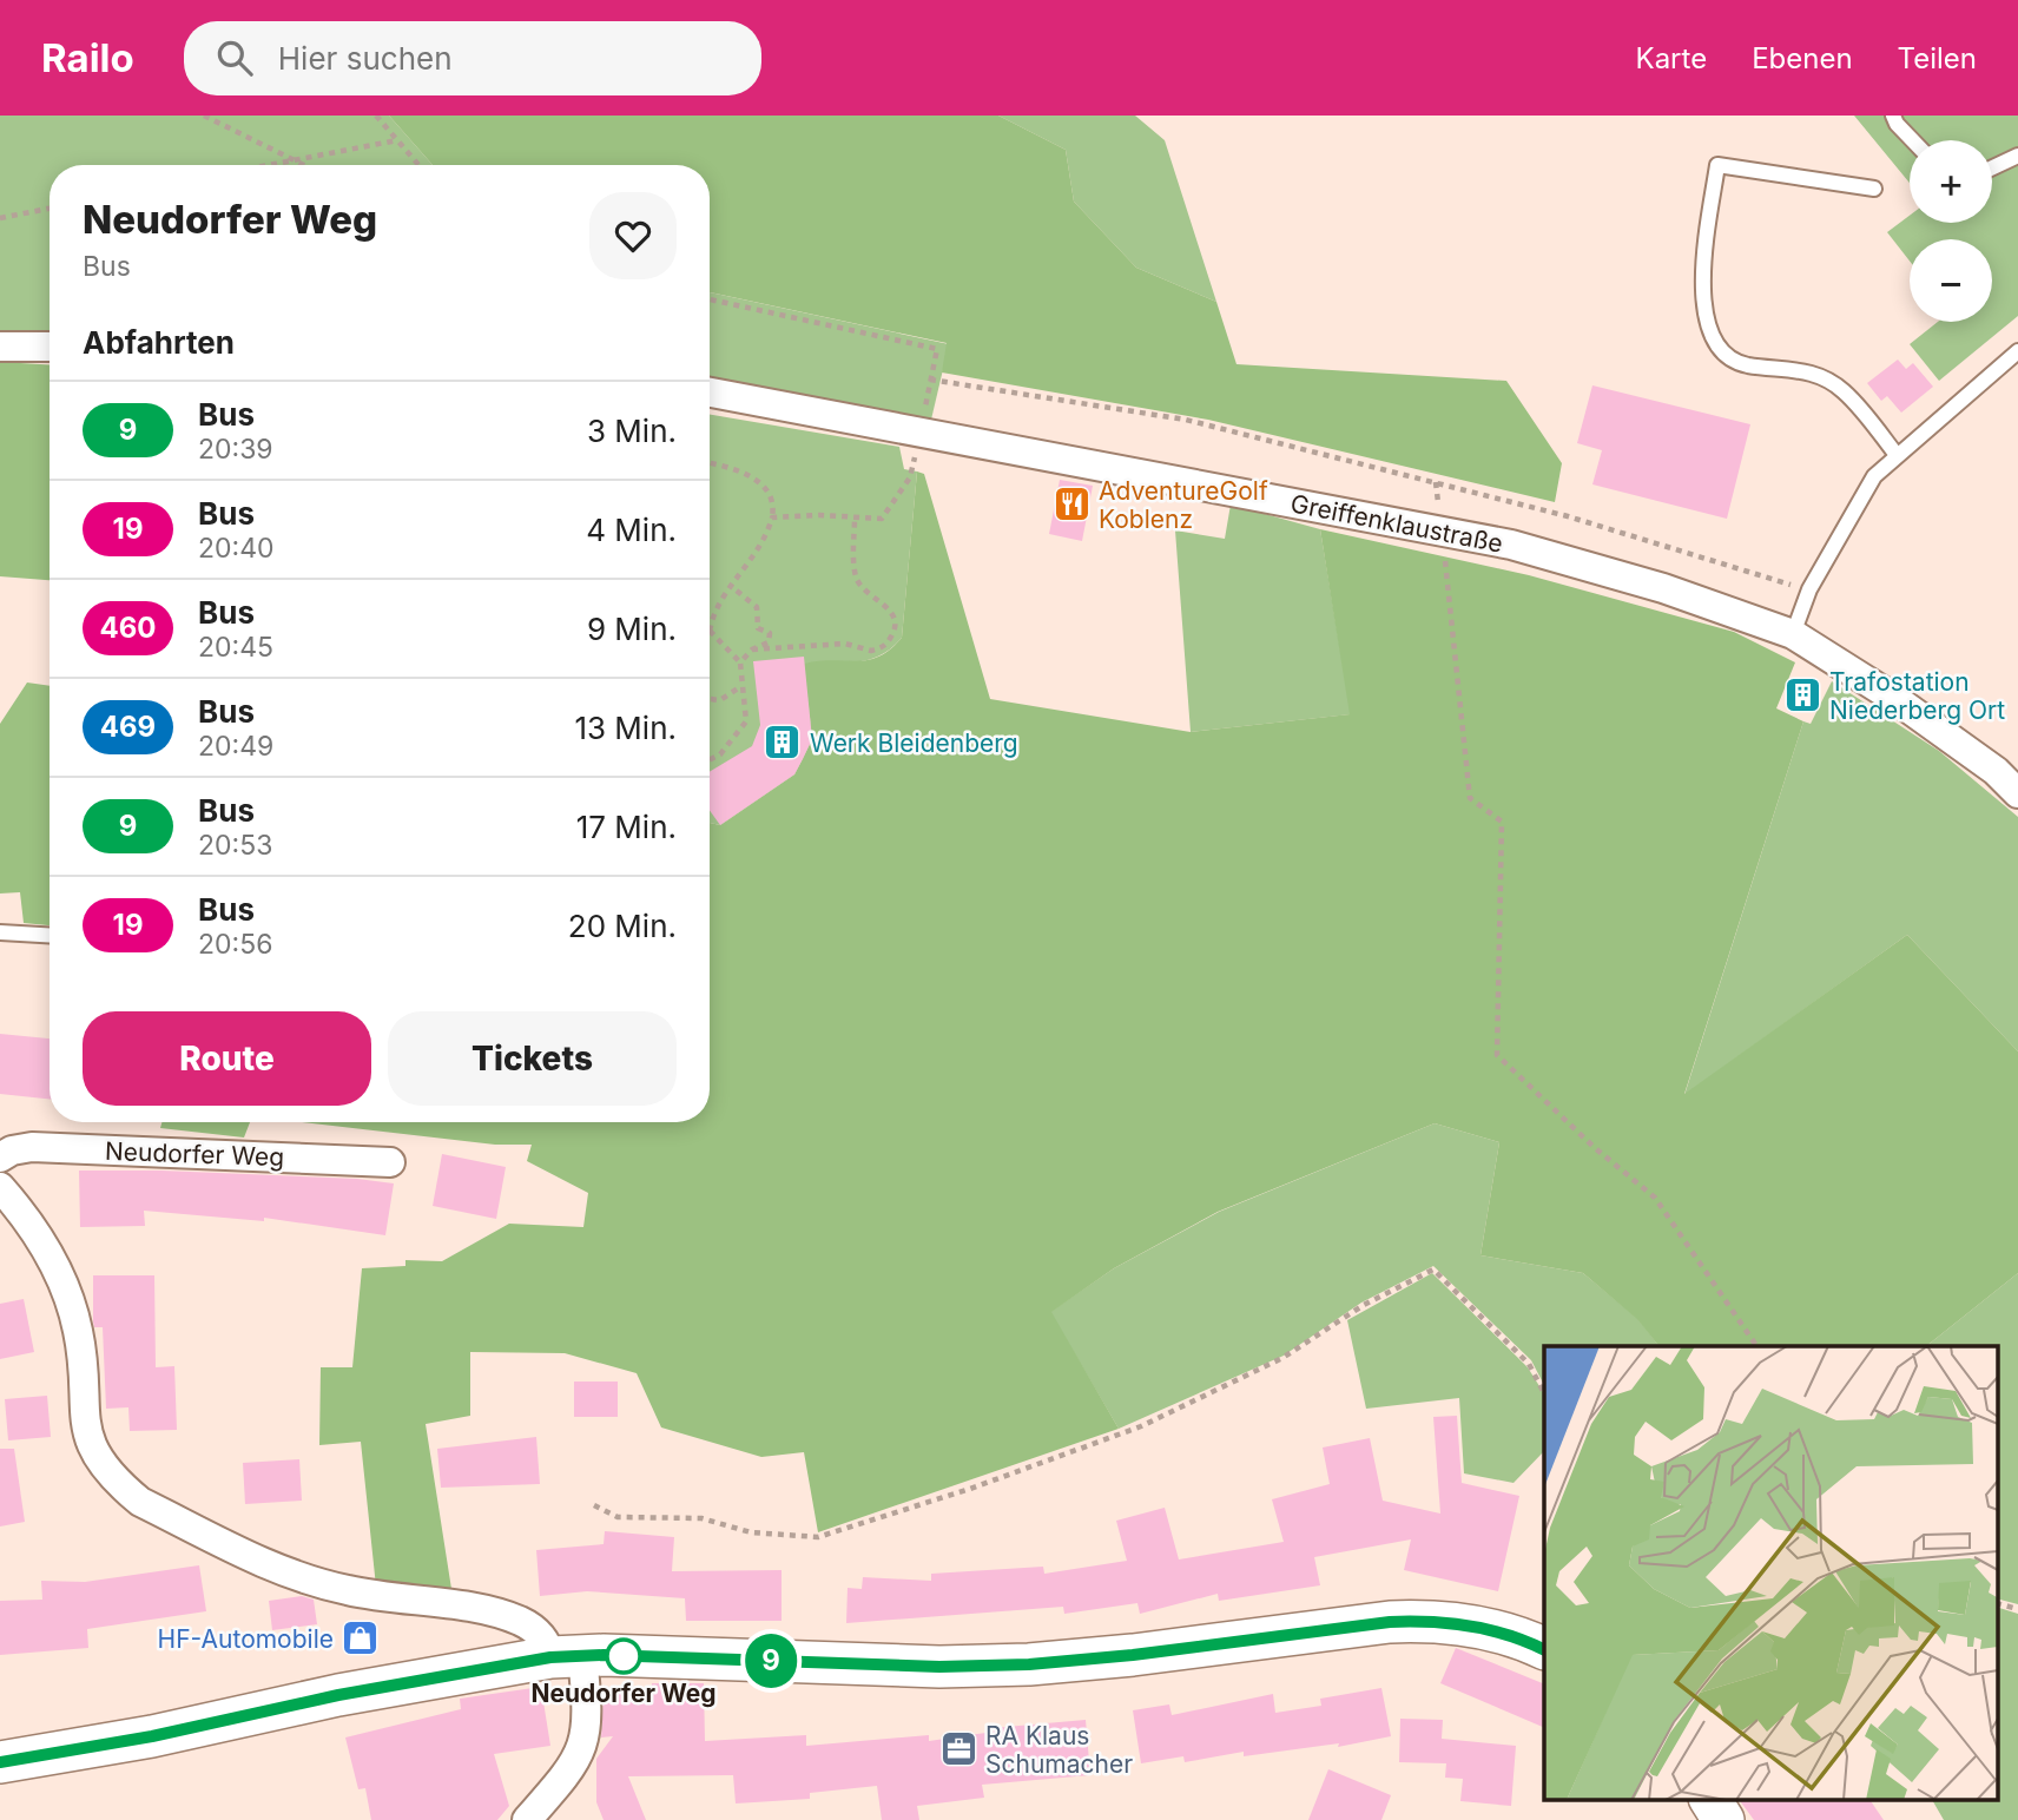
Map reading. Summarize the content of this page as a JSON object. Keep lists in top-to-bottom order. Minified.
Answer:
{"streets":{"street":["Greiffenklaustraße","Neudorfer Weg"]},"places":{"restaurant":["AdventureGolf Koblenz"],"building":["Trafostation Niederberg Ort","Werk Bleidenberg"],"shop":["HF-Automobile"],"other":["Neudorfer Weg"],"office":["RA Klaus Schumacher"]},"lines":["bus line 9"],"page":{"header":"Railo","search":"Hier suchen","nav":["Karte","Ebenen","Teilen"],"on_map":"9","map_buttons":["+","−"],"heading":[["Neudorfer Weg","Bus"],"Abfahrten"],"list":[{"mark":"9","name":"Bus","note":"20:39","value":"3 Min."},{"mark":"19","name":"Bus","note":"20:40","value":"4 Min."},{"mark":"460","name":"Bus","note":"20:45","value":"9 Min."},{"mark":"469","name":"Bus","note":"20:49","value":"13 Min."},{"mark":"9","name":"Bus","note":"20:53","value":"17 Min."},{"mark":"19","name":"Bus","note":"20:56","value":"20 Min."}],"buttons":["Route","Tickets"]}}
